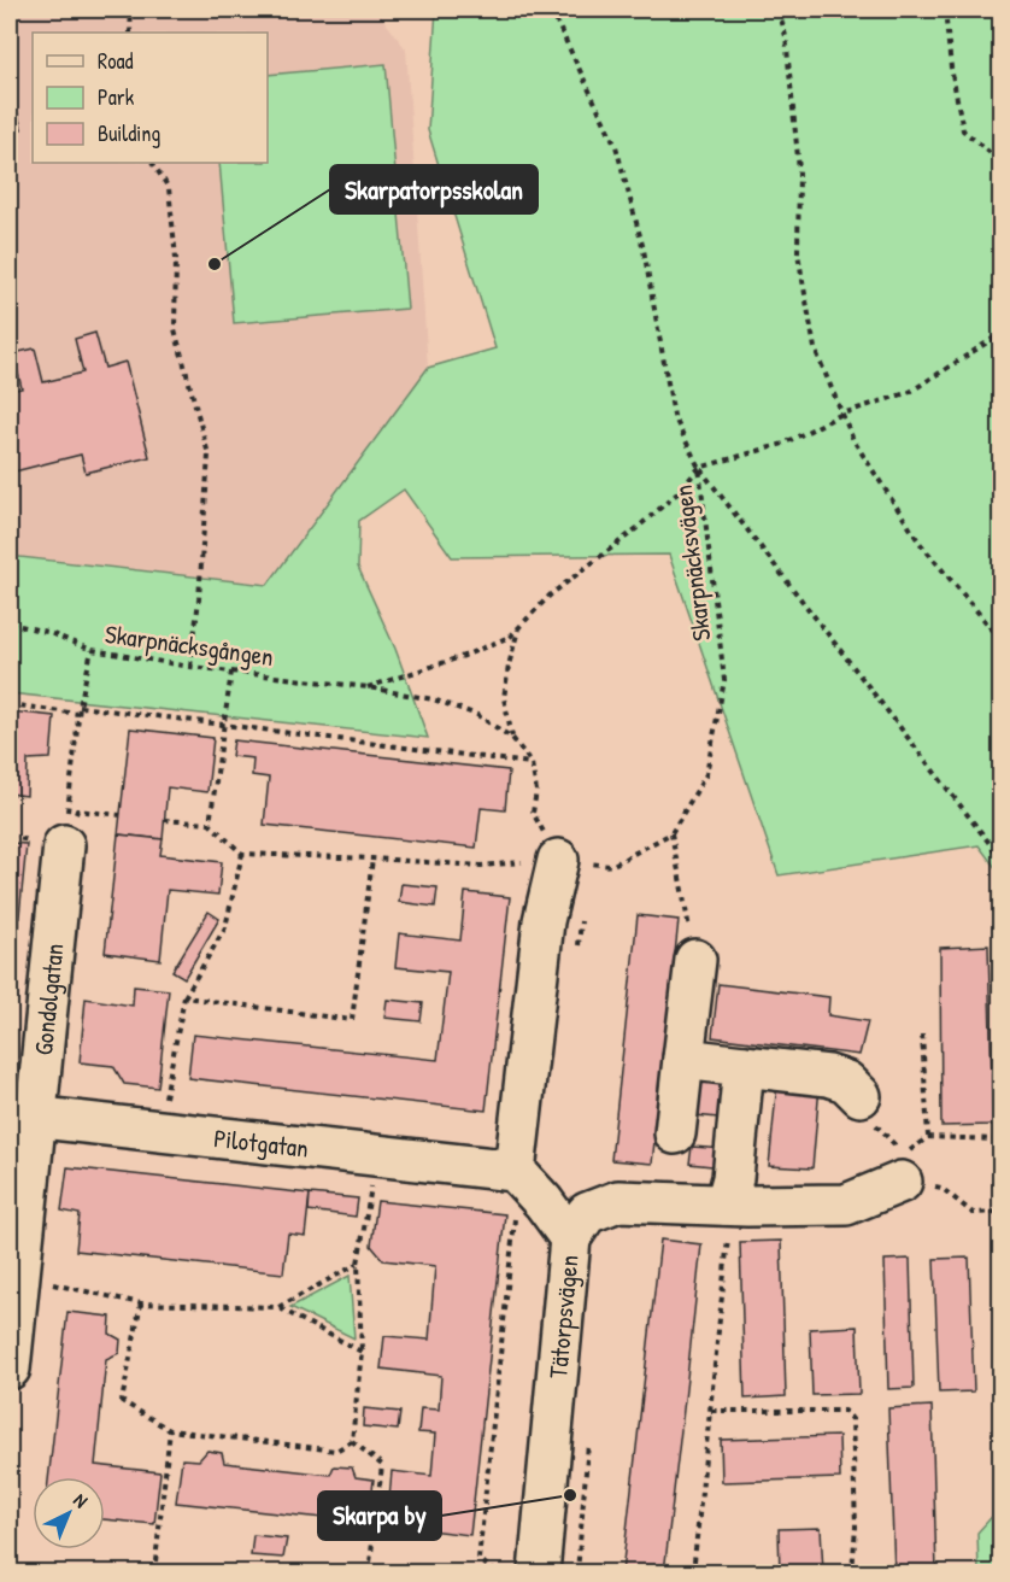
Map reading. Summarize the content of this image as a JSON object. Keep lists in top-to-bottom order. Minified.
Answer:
{"streets":{"street":["Gondolgatan","Pilotgatan","Tätorpsvägen"],"path":["Skarpnäcksvägen","Skarpnäcksgången"]},"crossings":[["Gondolgatan","Pilotgatan"]],"places":["Skarpatorpsskolan","Skarpa by"],"legend":["Road","Park","Building"],"north":"top right"}
